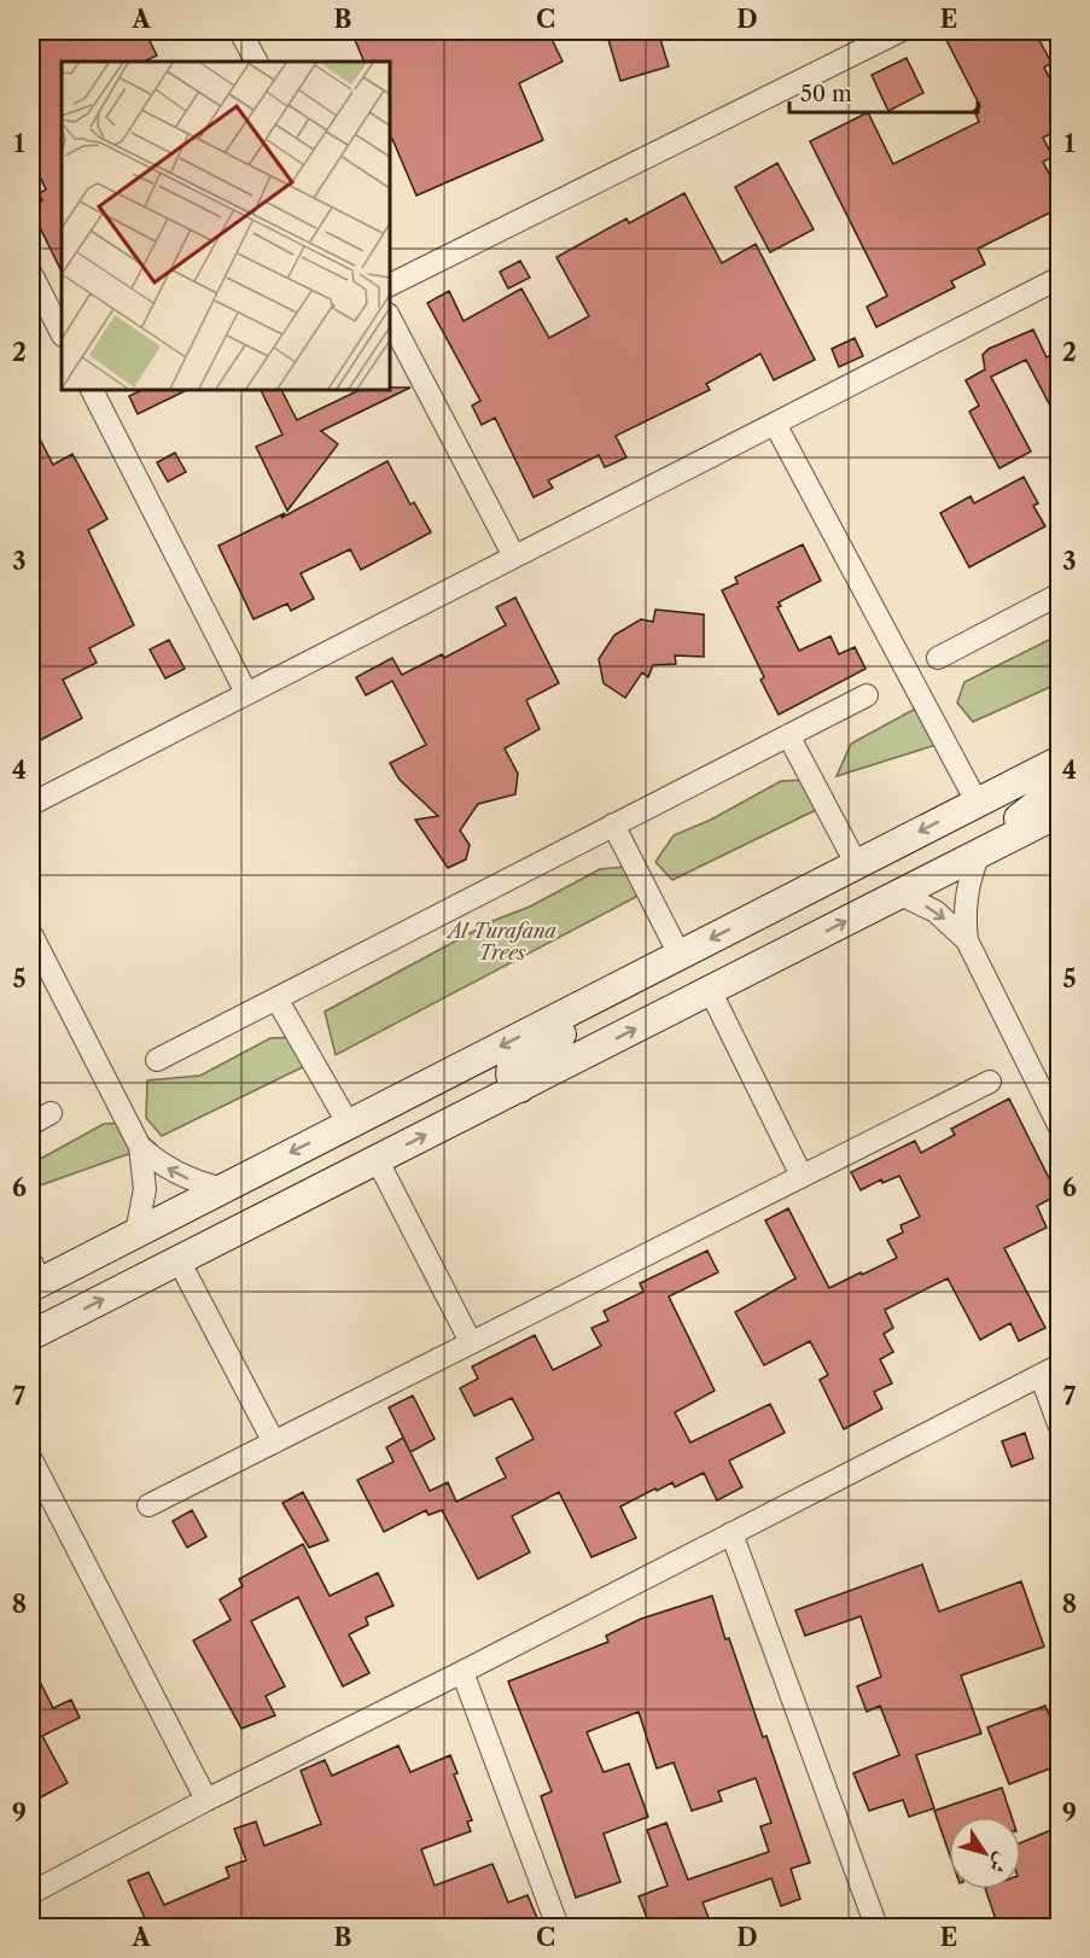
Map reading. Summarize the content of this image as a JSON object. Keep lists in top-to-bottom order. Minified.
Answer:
{"parks":["Al Turafana Trees"],"scale_bar":"50 m","north":"bottom right","grid":{"columns":["A","B","C","D","E"],"rows":["1","2","3","4","5","6","7","8","9"]}}
